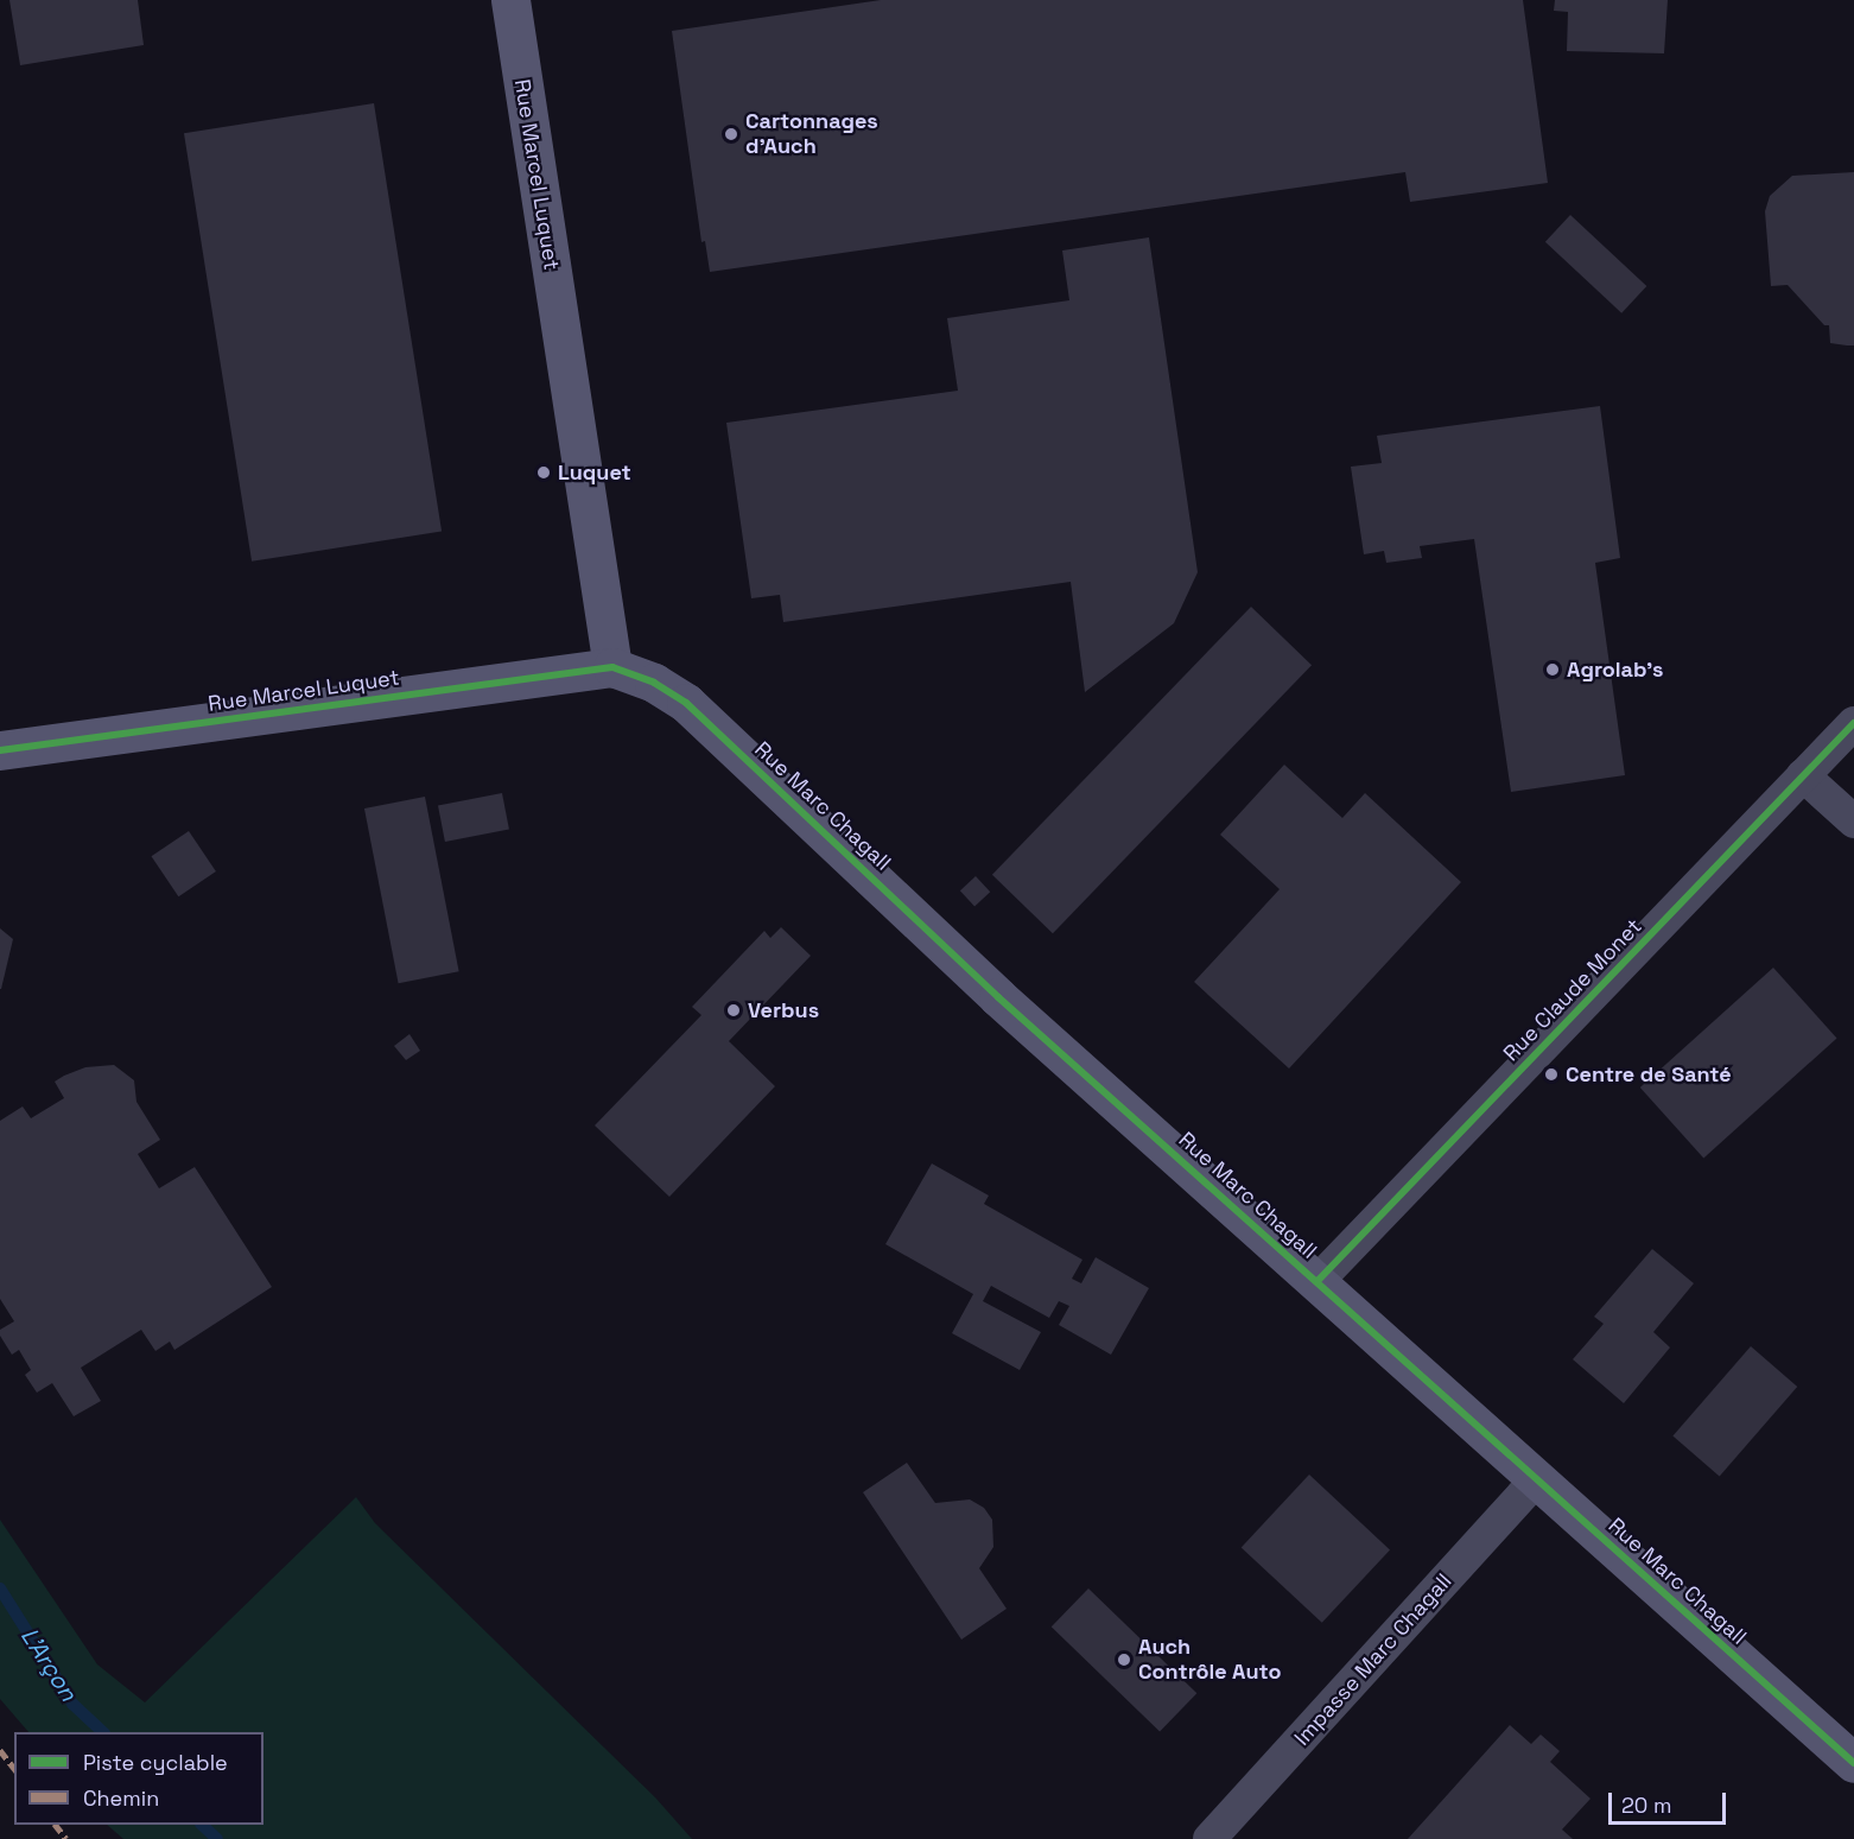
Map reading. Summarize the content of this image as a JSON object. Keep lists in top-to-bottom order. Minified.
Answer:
{"streets":{"street":["Rue Marcel Luquet","Rue Marc Chagall","Rue Claude Monet","Impasse Marc Chagall"]},"crossings":[["Rue Marcel Luquet","Rue Marc Chagall"],["Rue Marc Chagall","Rue Claude Monet"],["Rue Marc Chagall","Impasse Marc Chagall"]],"water":["L'Arçon"],"places":["Cartonnages d'Auch","Luquet","Agrolab's","Verbus","Centre de Santé","Auch Contrôle Auto"],"legend":["Piste cyclable","Chemin"],"scale_bar":"20 m"}
